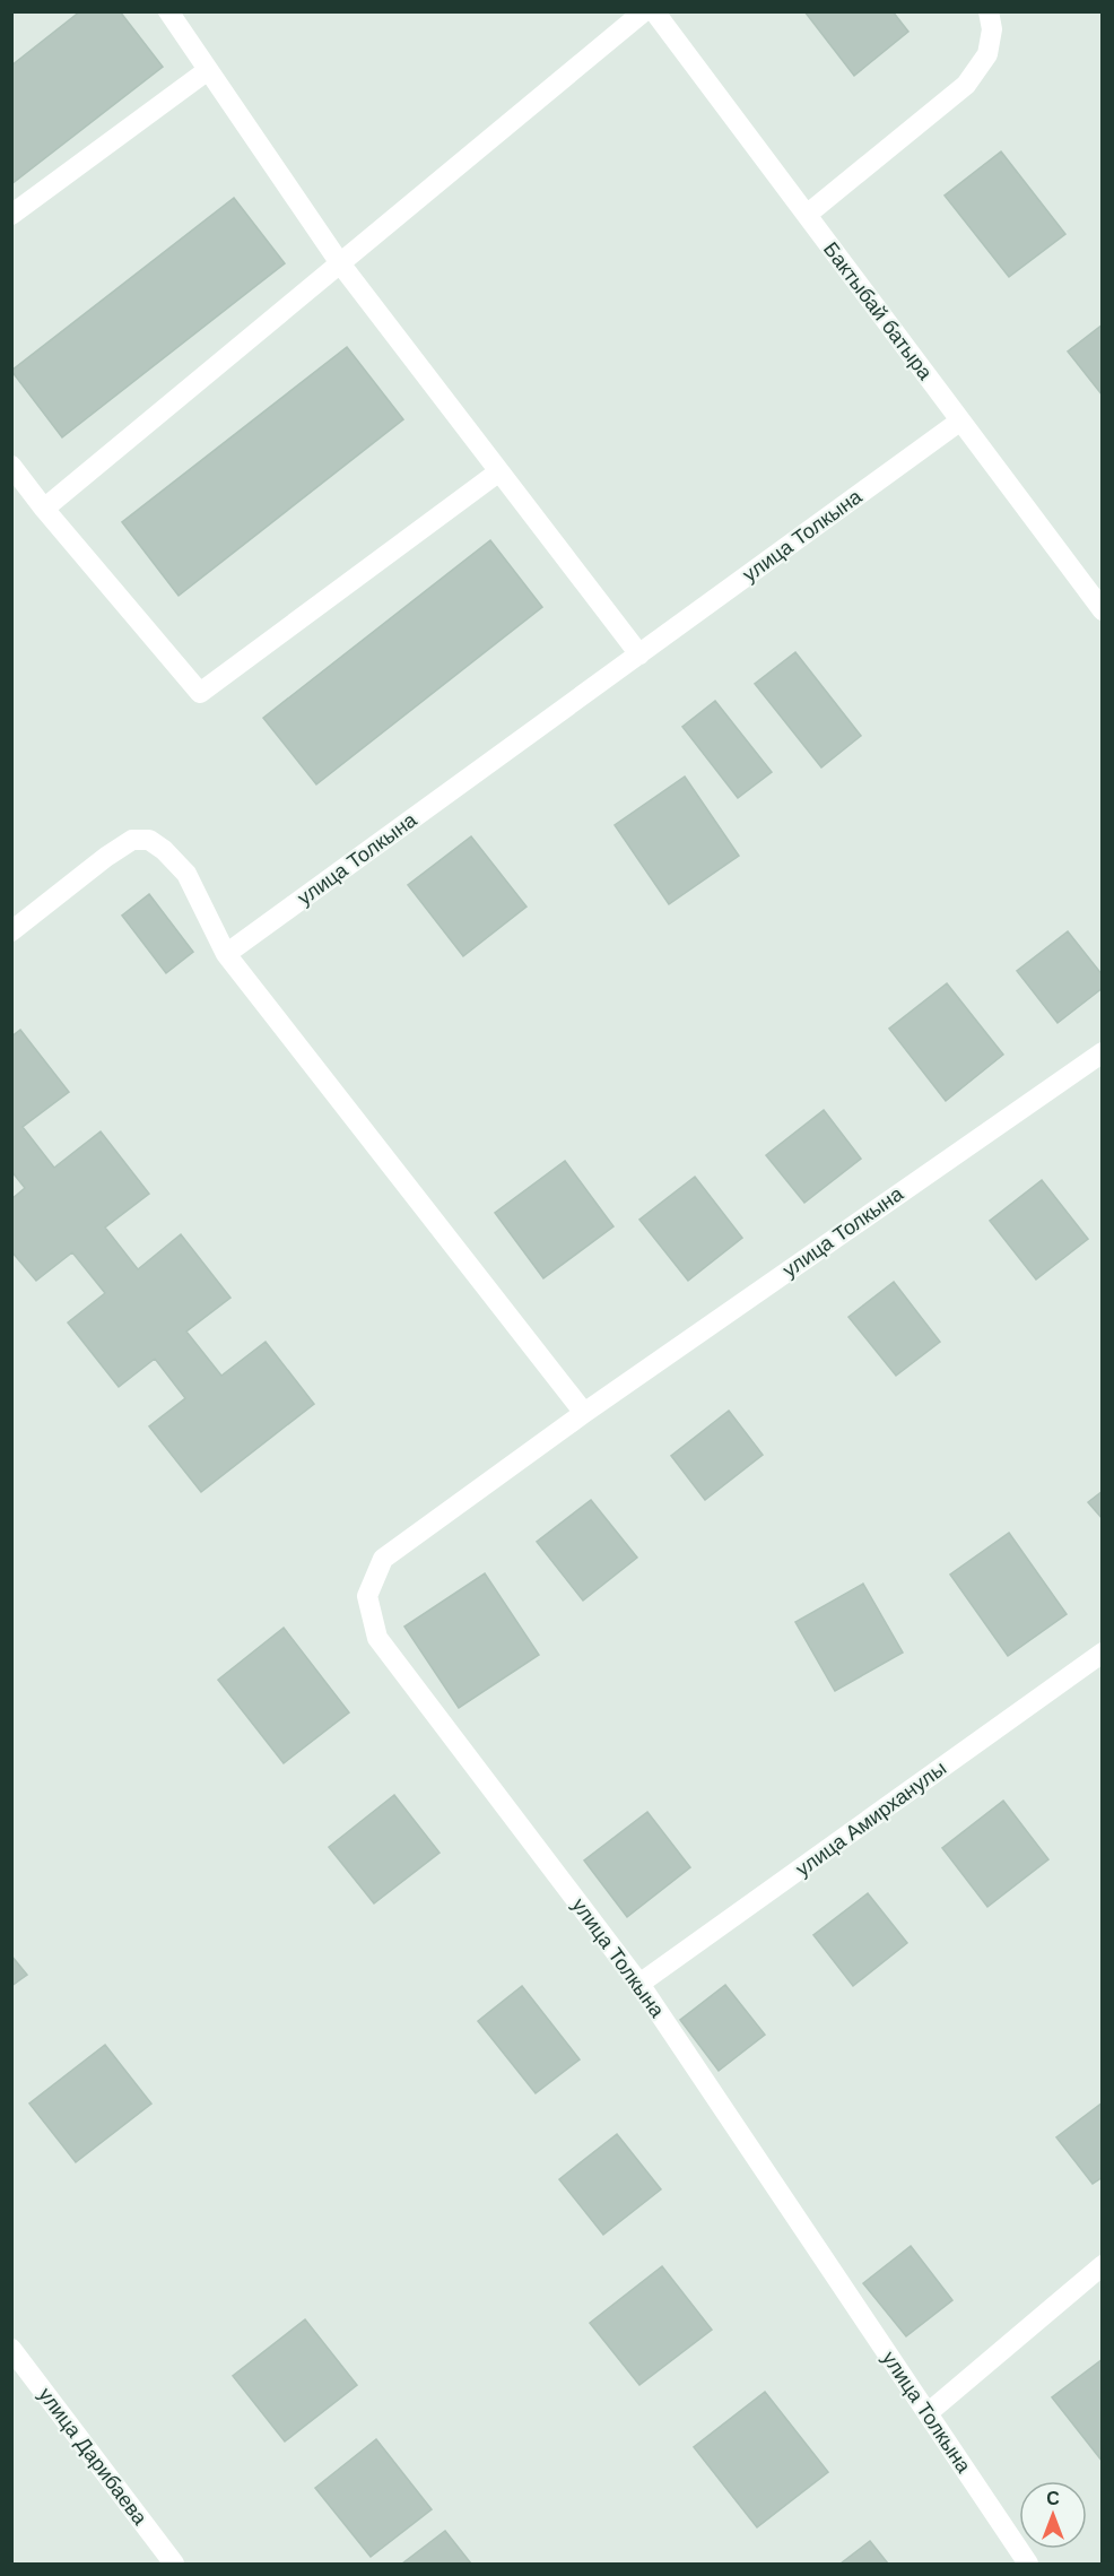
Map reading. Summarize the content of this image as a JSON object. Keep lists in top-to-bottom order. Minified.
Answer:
{"streets":{"street":["Бактыбай батыра","улица Толкына","улица Амирханулы","улица Дарибаева"]},"crossings":[["Бактыбай батыра","улица Толкына"],["улица Толкына","улица Амирханулы"]],"north":"top"}
